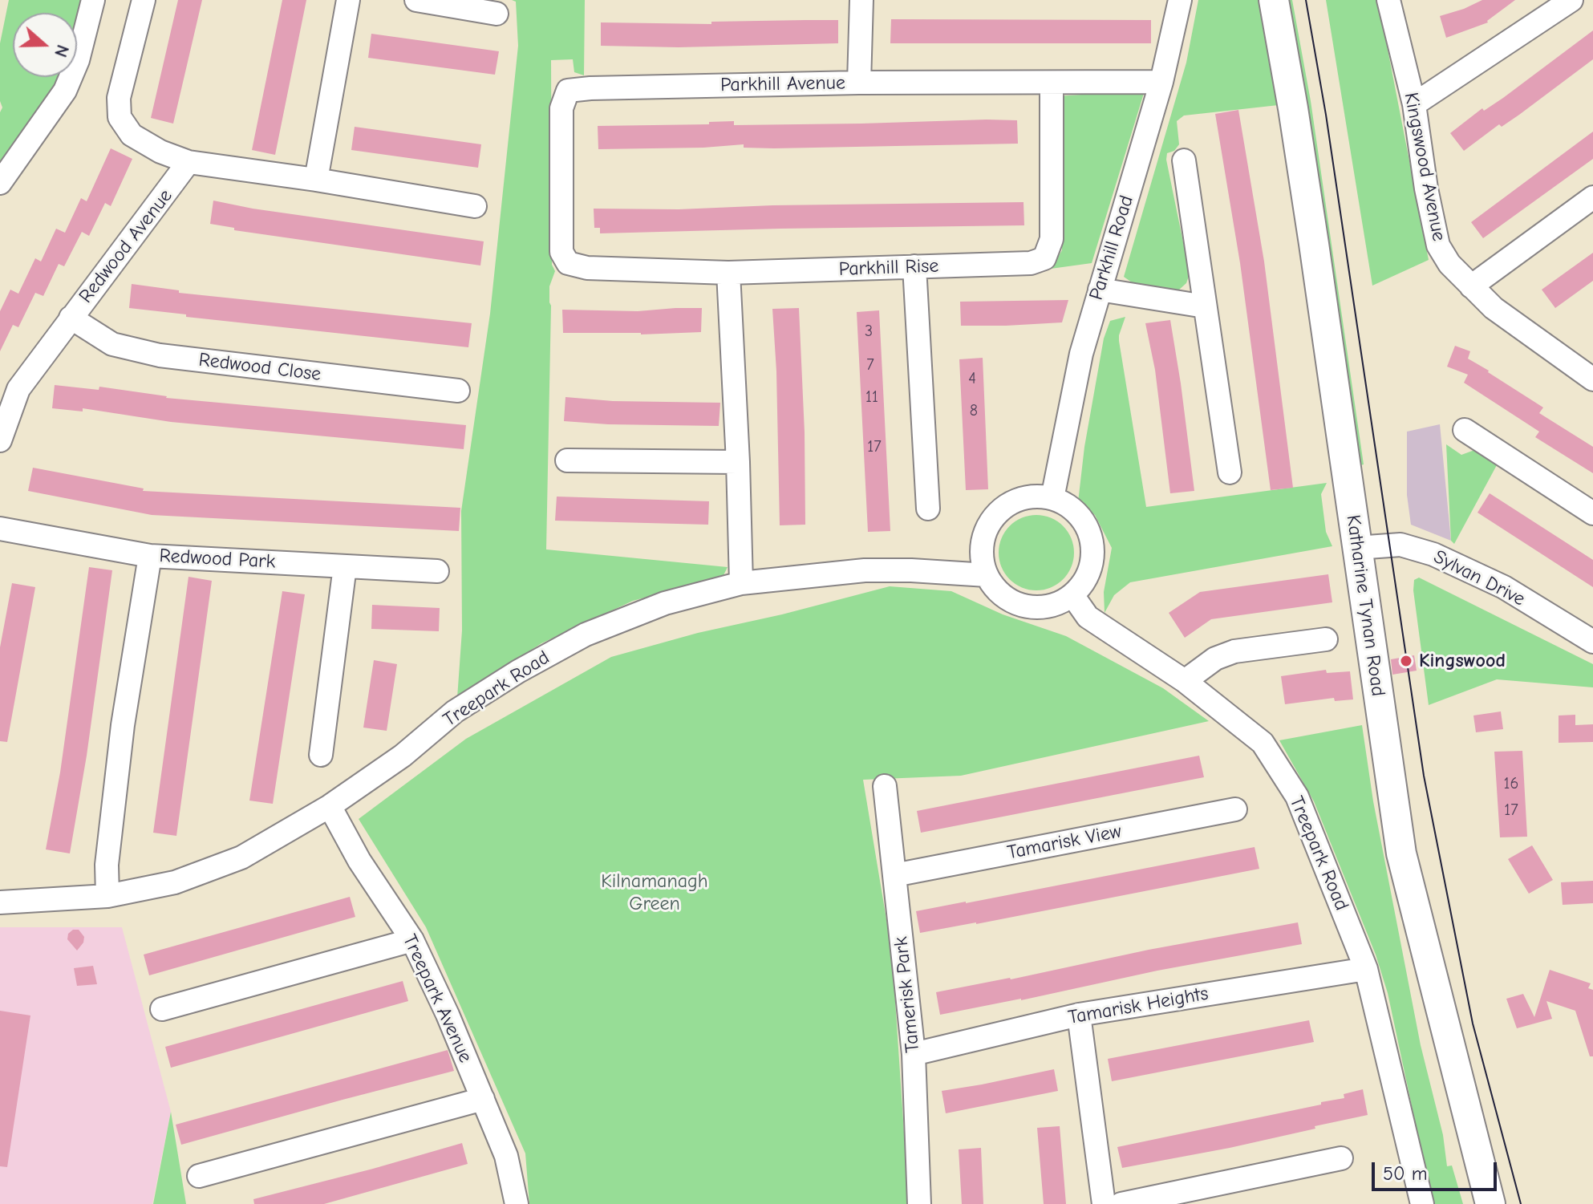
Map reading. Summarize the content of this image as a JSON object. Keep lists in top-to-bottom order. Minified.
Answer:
{"streets":{"main road":["Katharine Tynan Road"],"street":["Parkhill Avenue","Kingswood Avenue","Redwood Avenue","Parkhill Road","Parkhill Rise","Redwood Close","Redwood Park","Sylvan Drive","Treepark Road","Tamarisk View","Tamerisk Park","Treepark Avenue","Tamarisk Heights"]},"crossings":[["Parkhill Avenue","Parkhill Road"],["Parkhill Avenue","Parkhill Rise"],["Redwood Avenue","Redwood Close"],["Parkhill Road","Treepark Road"],["Sylvan Drive","Katharine Tynan Road"],["Treepark Road","Treepark Avenue"],["Treepark Road","Tamarisk Heights"],["Tamarisk View","Tamerisk Park"],["Tamerisk Park","Tamarisk Heights"]],"parks":["Kilnamanagh Green"],"places":["Kingswood"],"house_numbers":["3","7","4","11","8","17","16","17"],"scale_bar":"50 m","north":"right"}
